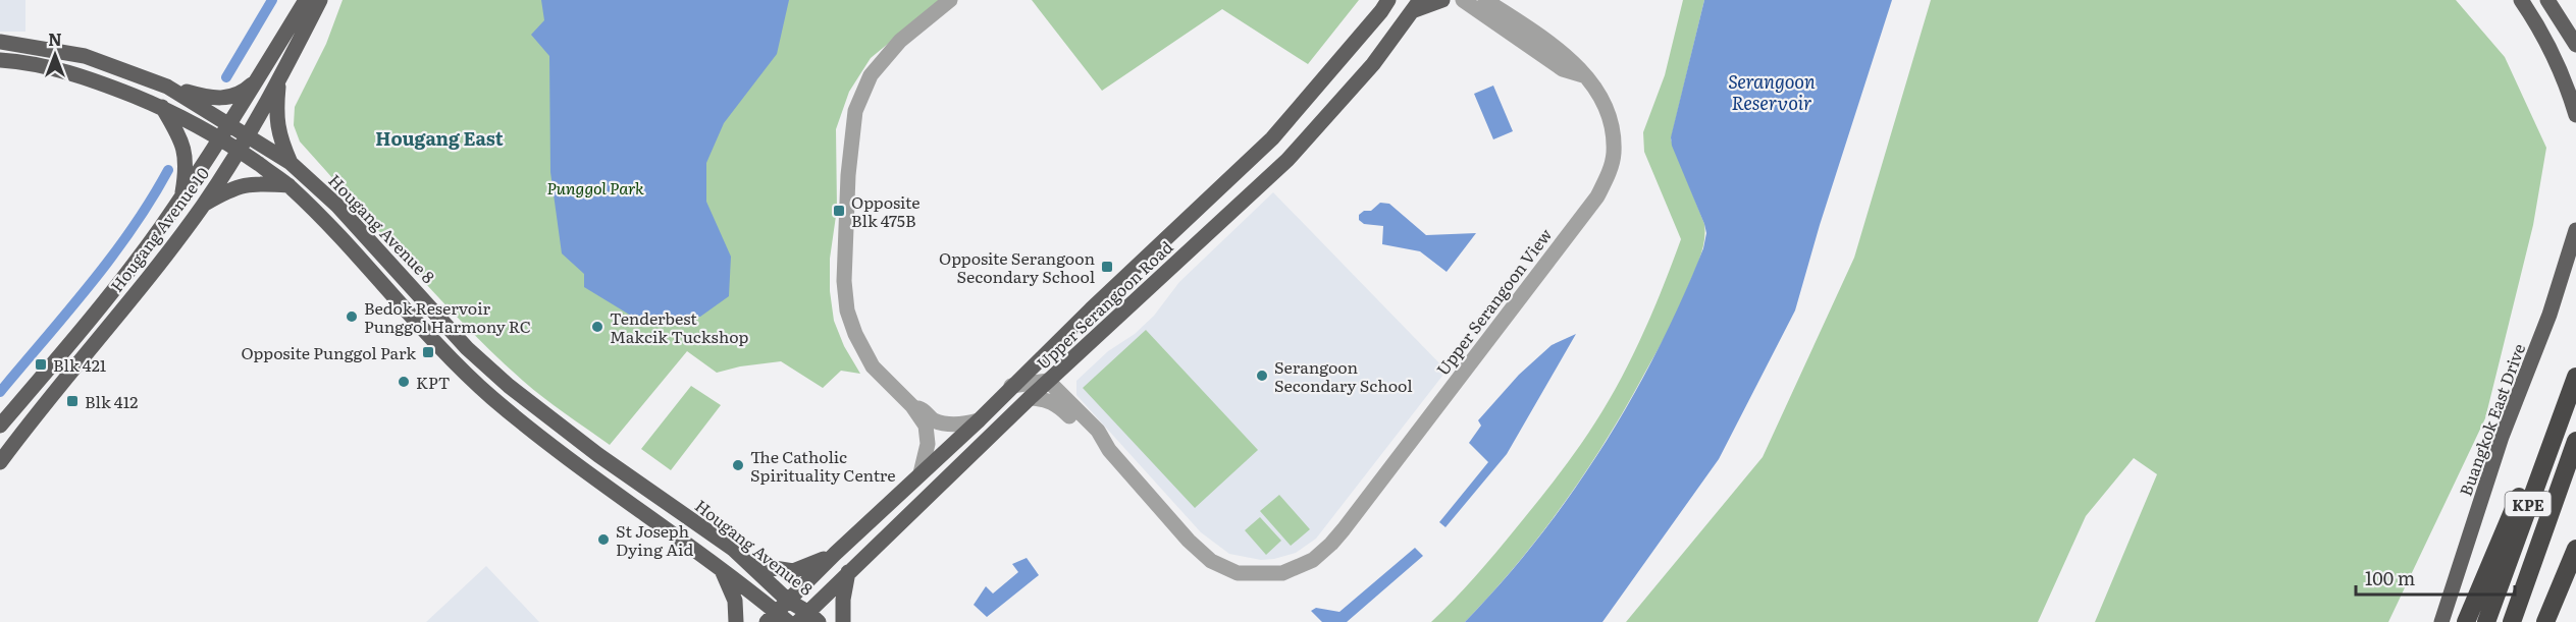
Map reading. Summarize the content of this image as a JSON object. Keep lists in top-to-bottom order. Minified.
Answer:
{"streets":{"highway":["KPE"],"main road":["Hougang Avenue 8","Hougang Avenue 10","Upper Serangoon Road","Buangkok East Drive"],"street":["Upper Serangoon View"]},"crossings":[["Hougang Avenue 8","Hougang Avenue 10"],["Hougang Avenue 8","Upper Serangoon Road"],["Upper Serangoon View","Upper Serangoon Road"]],"districts":["Hougang East"],"water":["Serangoon Reservoir"],"parks":["Punggol Park"],"places":{"transit":["Opposite Blk 475B","Opposite Serangoon Secondary School","Opposite Punggol Park","Blk 421","Blk 412"],"other":["Bedok Reservoir Punggol Harmony RC","Tenderbest Makcik Tuckshop","Serangoon Secondary School","KPT","The Catholic Spirituality Centre","St Joseph Dying Aid"]},"scale_bar":"100 m","north":"top"}
